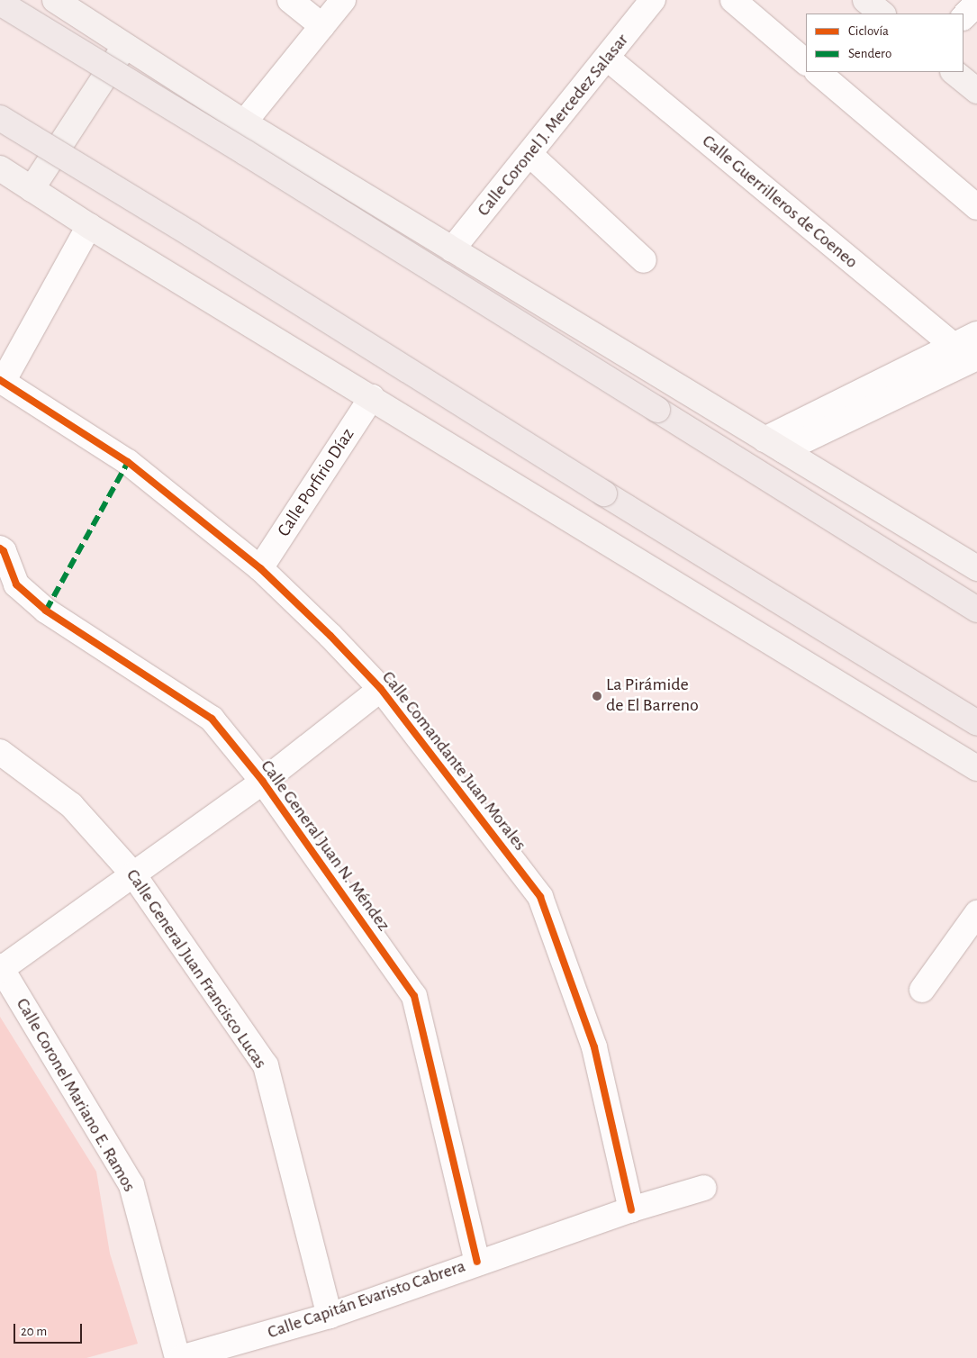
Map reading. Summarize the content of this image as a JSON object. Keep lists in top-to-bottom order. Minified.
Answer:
{"streets":{"street":["Calle Coronel J. Mercedez Salasar","Calle Guerrilleros de Coeneo","Calle Porfirio Díaz","Calle Comandante Juan Morales","Calle General Juan N. Méndez","Calle General Juan Francisco Lucas","Calle Coronel Mariano E. Ramos","Calle Capitán Evaristo Cabrera"]},"crossings":[["Calle Coronel J. Mercedez Salasar","Calle Guerrilleros de Coeneo"],["Calle Porfirio Díaz","Calle Comandante Juan Morales"],["Calle Comandante Juan Morales","Calle Capitán Evaristo Cabrera"],["Calle General Juan N. Méndez","Calle Capitán Evaristo Cabrera"],["Calle General Juan Francisco Lucas","Calle Capitán Evaristo Cabrera"]],"places":["La Pirámide de El Barreno"],"legend":["Ciclovía","Sendero"],"scale_bar":"20 m"}
